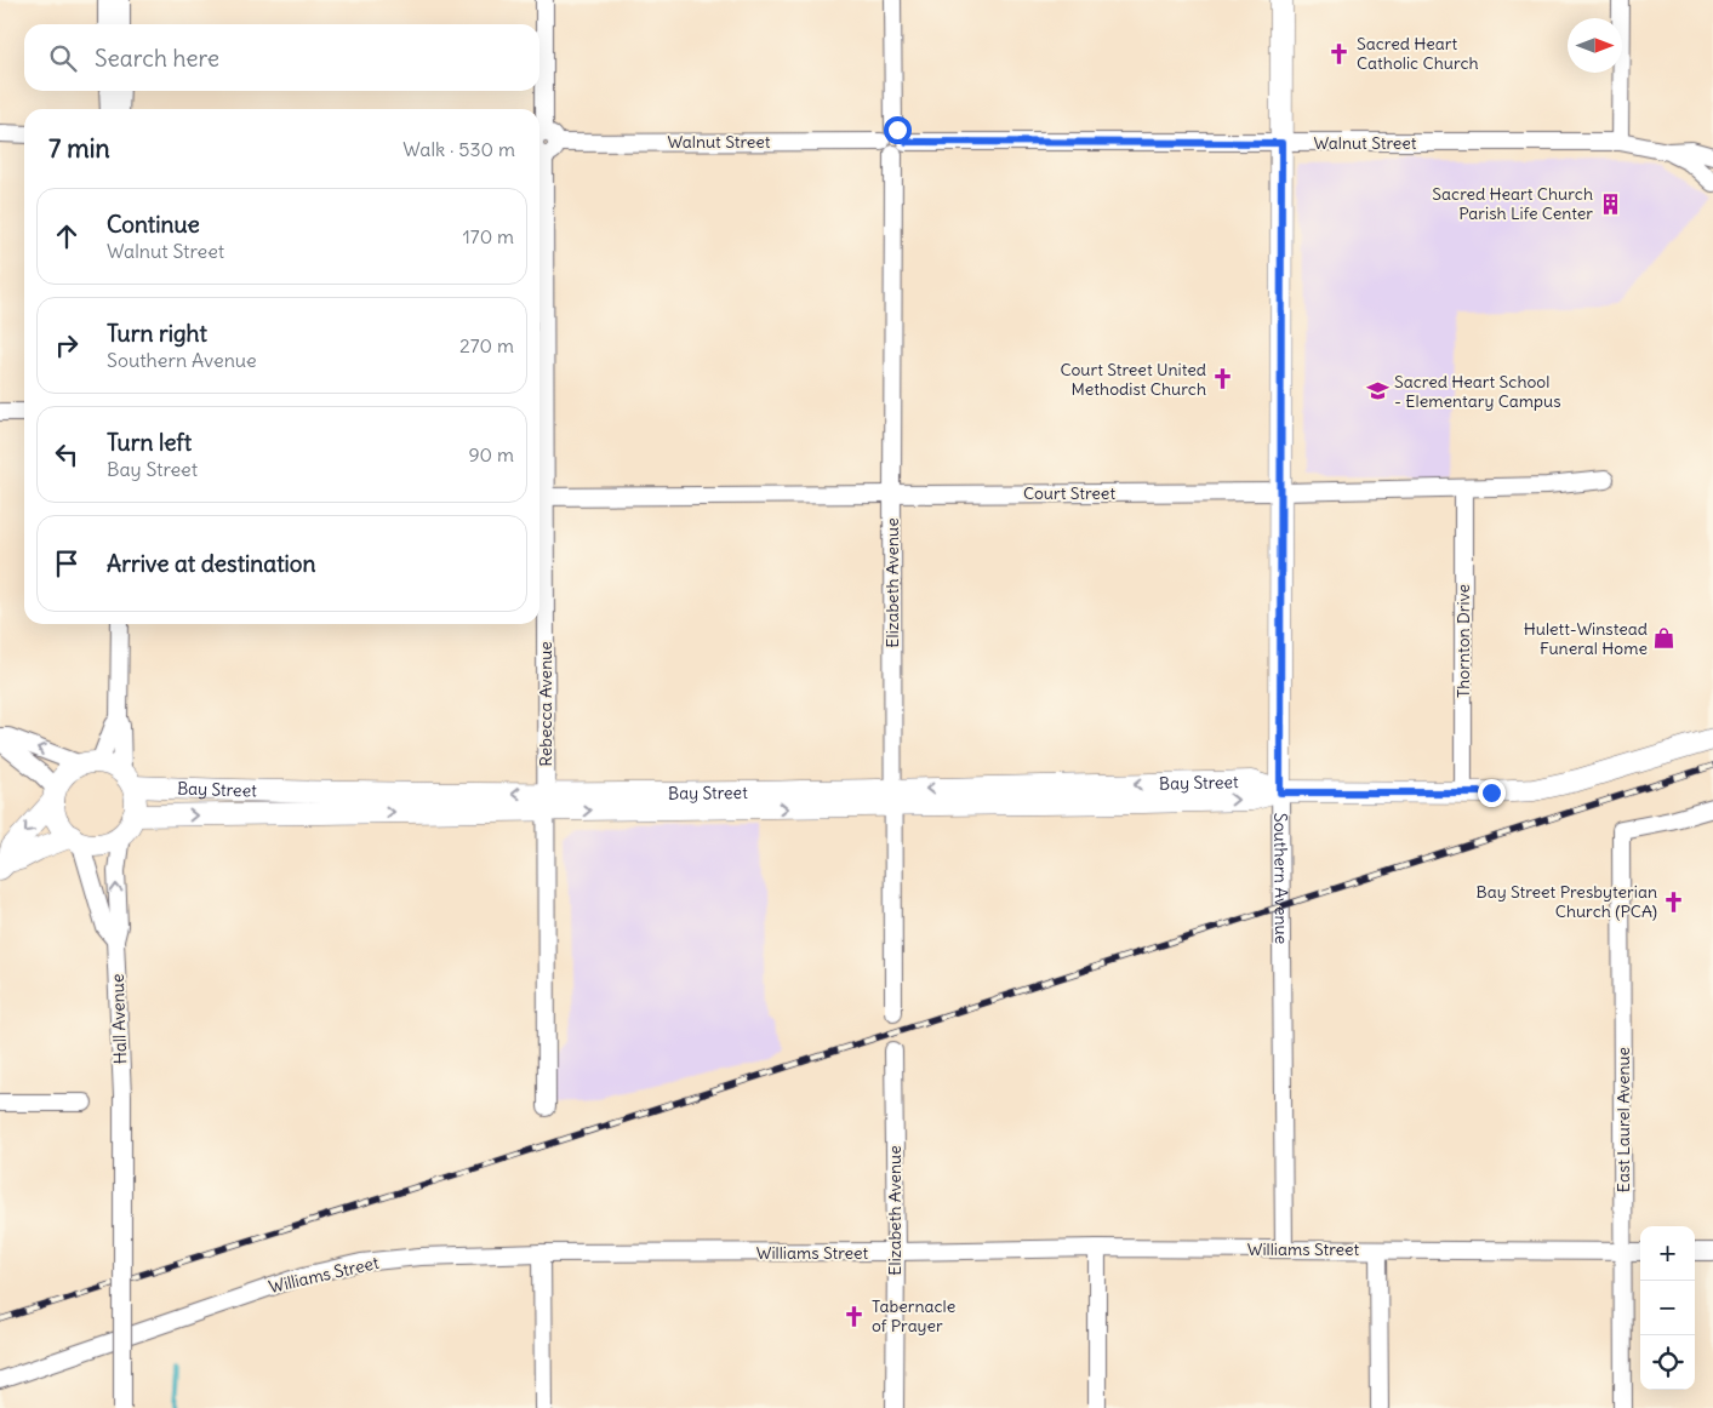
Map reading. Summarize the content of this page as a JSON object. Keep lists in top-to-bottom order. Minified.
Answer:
{"streets":{"main road":["Bay Street","Southern Avenue"],"street":["Walnut Street","Court Street","Elizabeth Avenue","Thornton Drive","Rebecca Avenue","Hall Avenue","East Laurel Avenue","Williams Street"]},"crossings":[["Walnut Street","Elizabeth Avenue"],["Walnut Street","Rebecca Avenue"],["Walnut Street","Southern Avenue"],["Court Street","Elizabeth Avenue"],["Court Street","Thornton Drive"],["Court Street","Southern Avenue"],["Elizabeth Avenue","Bay Street"],["Elizabeth Avenue","Williams Street"],["Thornton Drive","Bay Street"],["Rebecca Avenue","Bay Street"],["Bay Street","Southern Avenue"],["Bay Street","Hall Avenue"],["Southern Avenue","Williams Street"],["East Laurel Avenue","Williams Street"]],"places":{"church":["Sacred Heart Catholic Church","Court Street United Methodist Church","Bay Street Presbyterian Church (PCA)","Tabernacle of Prayer"],"building":["Sacred Heart Church Parish Life Center"],"school or university":["Sacred Heart School - Elementary Campus"],"shop":["Hulett-Winstead Funeral Home"]},"north":"right","page":{"search":"Search here","heading":["7 min","Walk · 530 m"],"list":[["Continue","Walnut Street","170 m"],["Turn right","Southern Avenue","270 m"],["Turn left","Bay Street","90 m"],"Arrive at destination"],"map_buttons":["+","−"]}}
